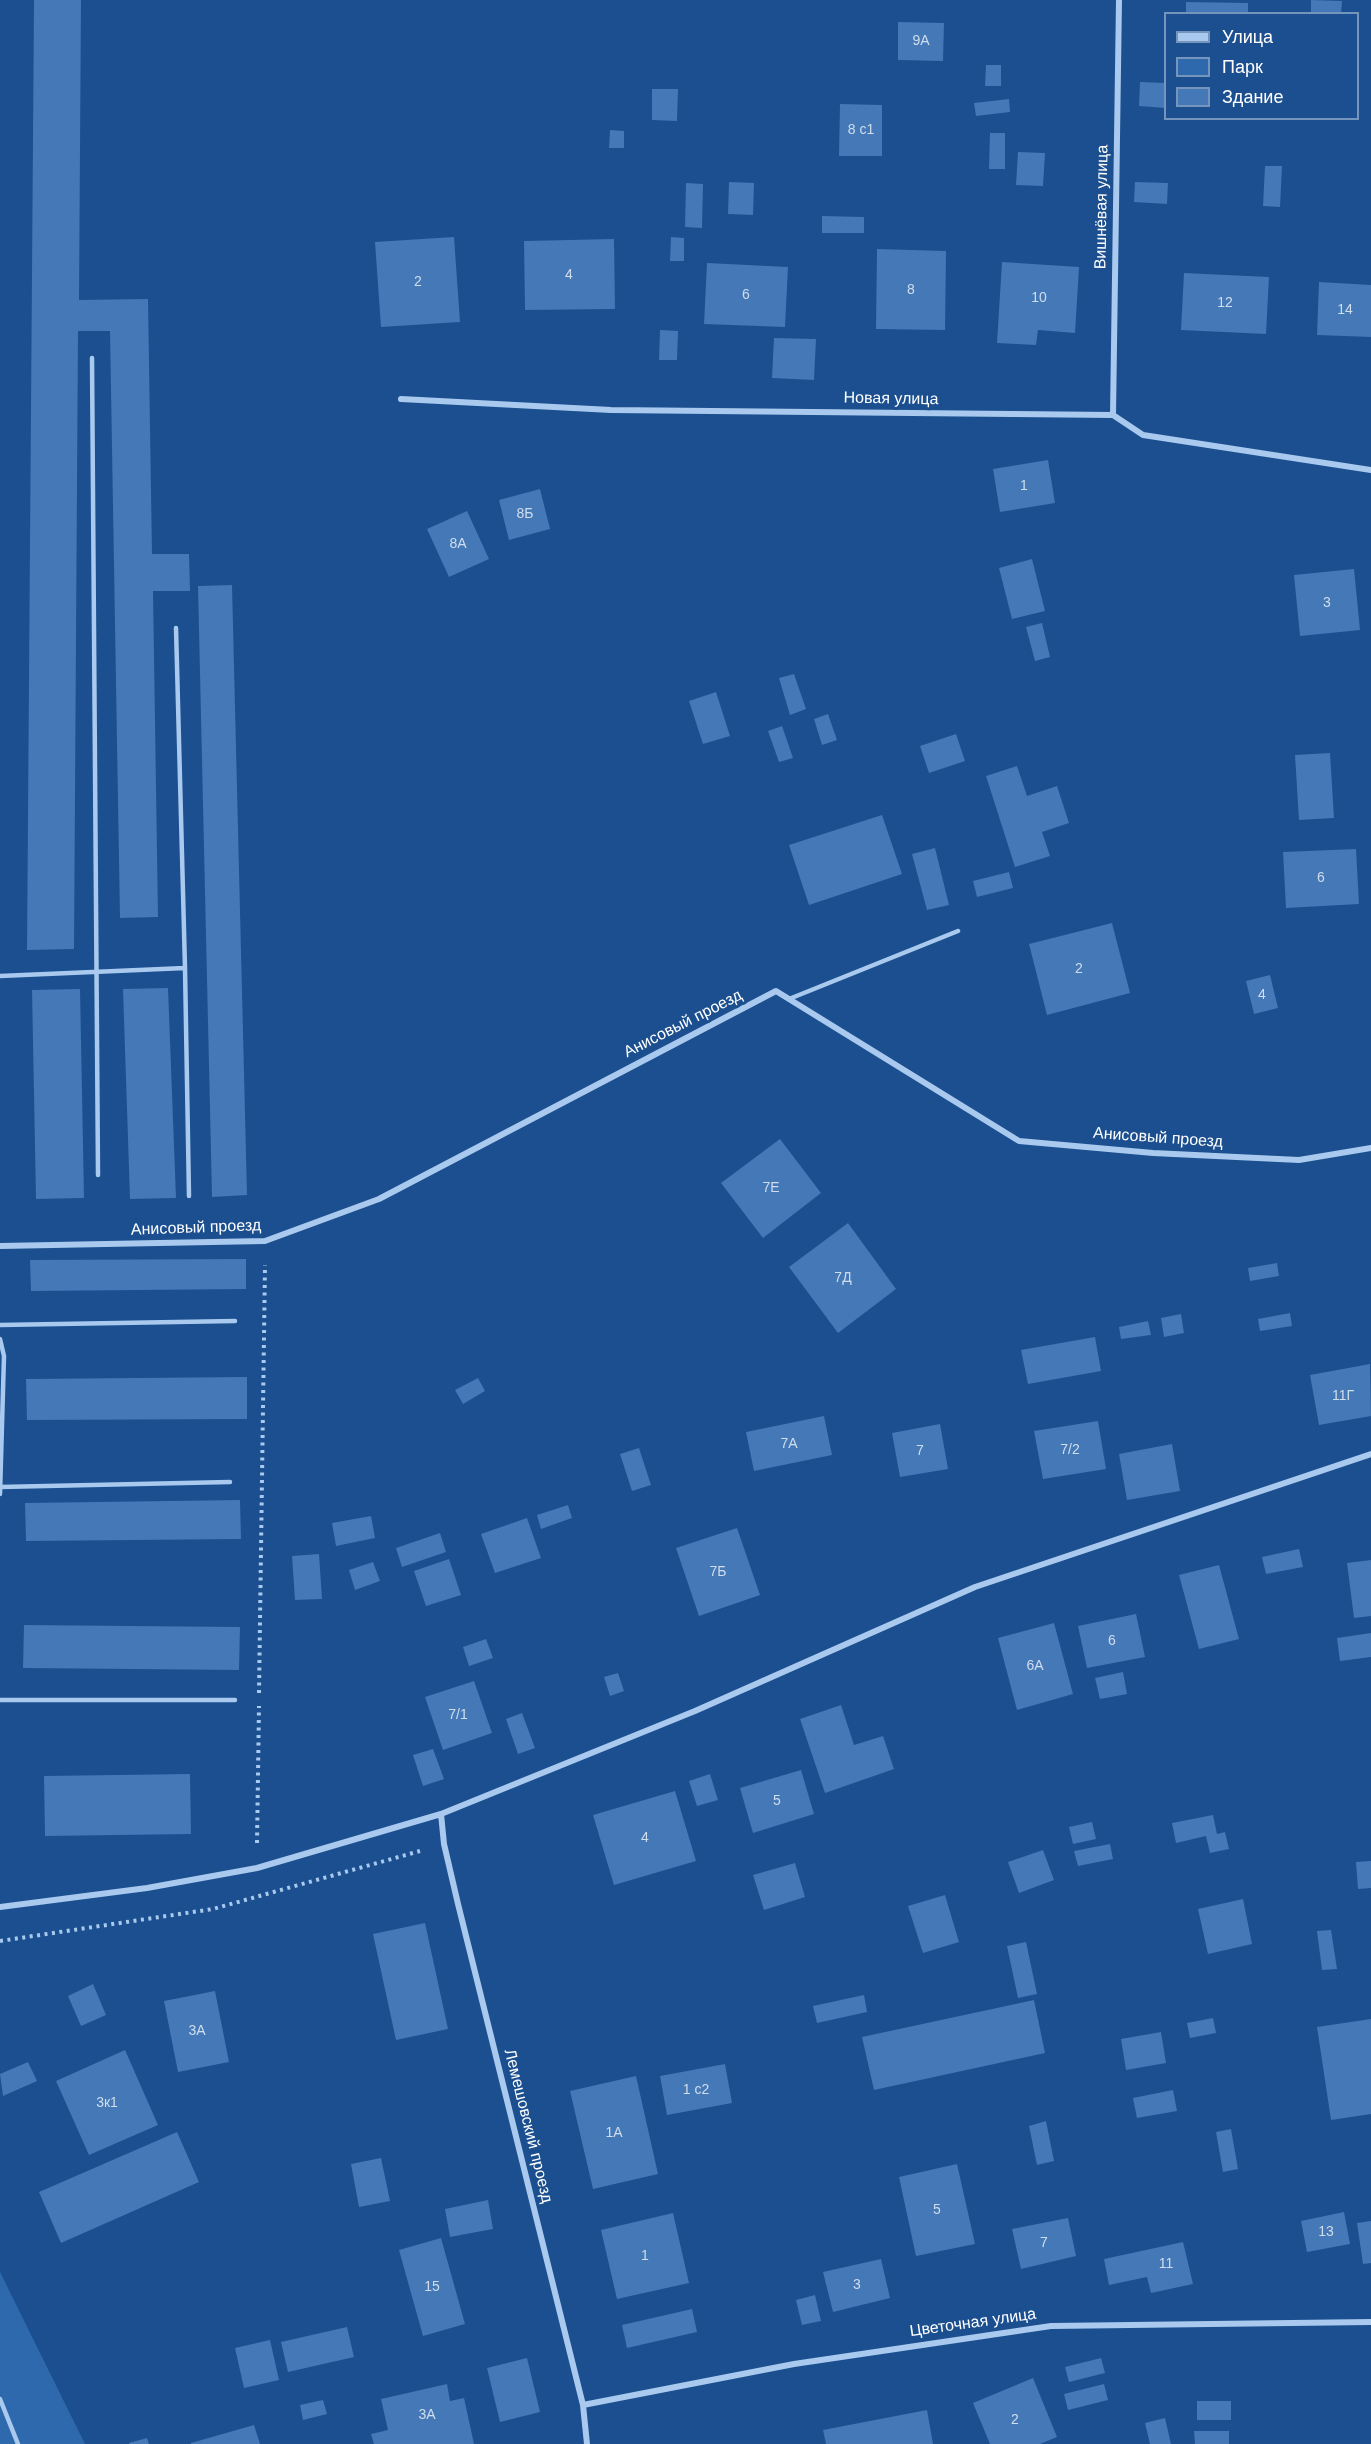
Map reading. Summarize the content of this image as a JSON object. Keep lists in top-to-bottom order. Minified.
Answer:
{"streets":{"street":["Вишнёвая улица","Новая улица","Анисовый проезд","Лемешовский проезд","Цветочная улица"]},"crossings":[["Вишнёвая улица","Новая улица"],["Лемешовский проезд","Цветочная улица"]],"house_numbers":["9А","8 с1","4","2","8","6","10","12","14","1","8Б","8А","3","6","2","4","7Е","7Д","11Г","7А","7/2","7","7Б","6","6А","7/1","5","4","3А","1 с2","3к1","1А","5","13","7","1","11","3","15","3А","2"],"legend":["Улица","Парк","Здание"]}
